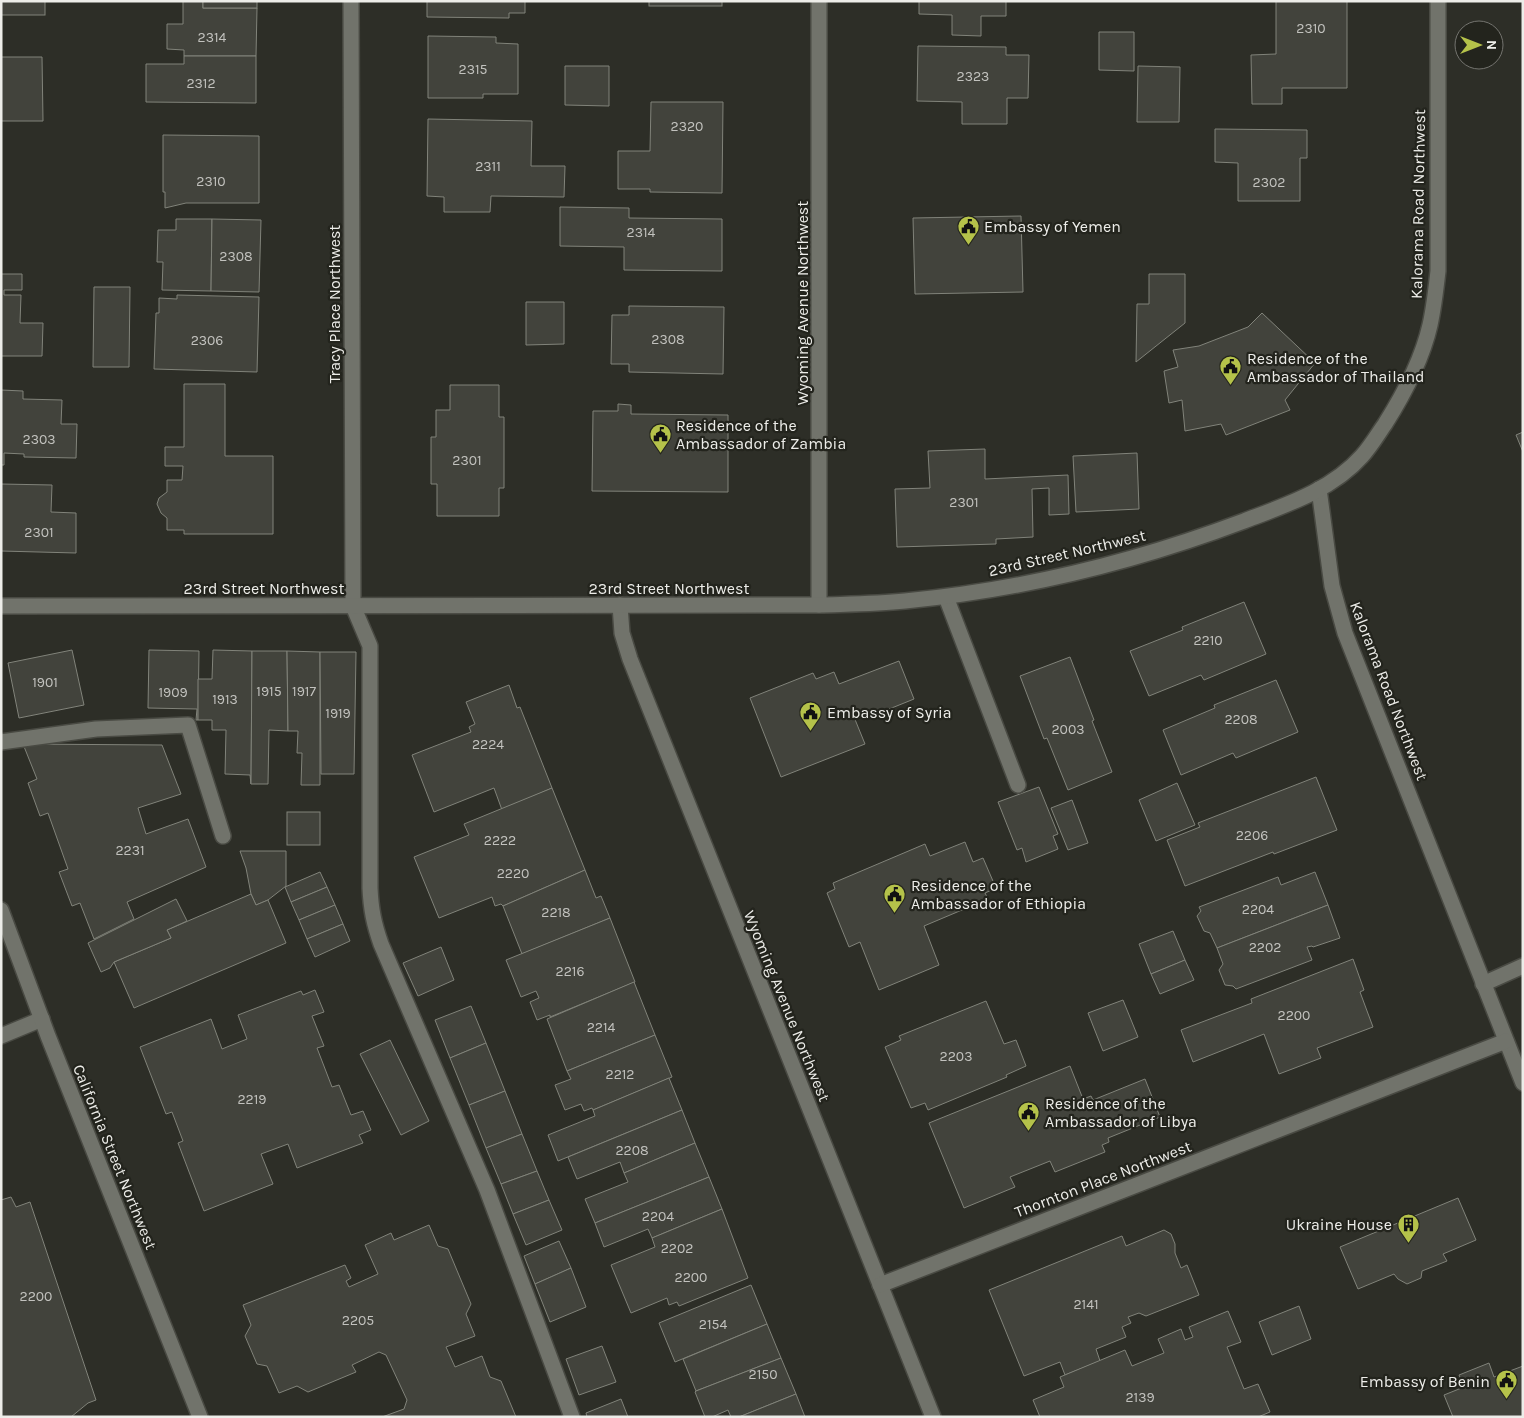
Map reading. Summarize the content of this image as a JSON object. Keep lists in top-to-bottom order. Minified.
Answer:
{"streets":{"street":["Kalorama Road Northwest","Wyoming Avenue Northwest","Tracy Place Northwest","23rd Street Northwest","California Street Northwest","Thornton Place Northwest"]},"crossings":[["Kalorama Road Northwest","23rd Street Northwest"],["Kalorama Road Northwest","Thornton Place Northwest"],["Wyoming Avenue Northwest","23rd Street Northwest"],["Wyoming Avenue Northwest","Thornton Place Northwest"],["Tracy Place Northwest","23rd Street Northwest"]],"places":{"public building":["Embassy of Yemen","Residence of the Ambassador of Thailand","Residence of the Ambassador of Zambia","Embassy of Syria","Residence of the Ambassador of Ethiopia","Residence of the Ambassador of Libya","Embassy of Benin"],"building":["Ukraine House"]},"house_numbers":["2310","2314","2315","2323","2312","2320","2311","2310","2302","2314","2308","2308","2306","2303","2301","2301","2301","2210","1901","1915","1917","1909","1913","1919","2208","2003","2224","2206","2222","2231","2220","2204","2218","2202","2216","2200","2214","2203","2212","2219","2208","2204","2202","2200","2200","2141","2205","2154","2150","2139"],"north":"right"}
